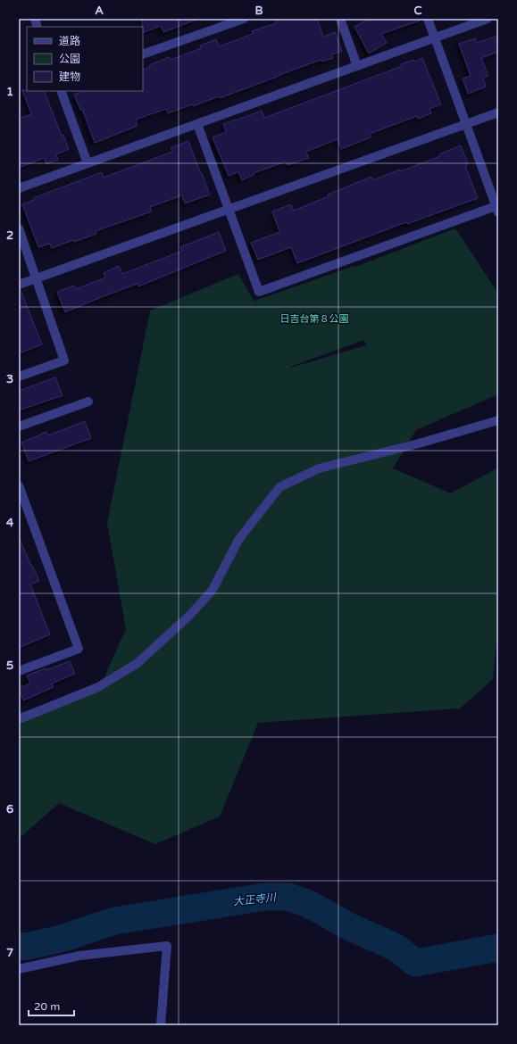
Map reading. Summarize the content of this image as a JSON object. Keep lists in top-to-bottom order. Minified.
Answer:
{"water":["大正寺川"],"parks":["日吉台第８公園"],"legend":["道路","公園","建物"],"scale_bar":"20 m","grid":{"columns":["A","B","C"],"rows":["1","2","3","4","5","6","7"]}}
